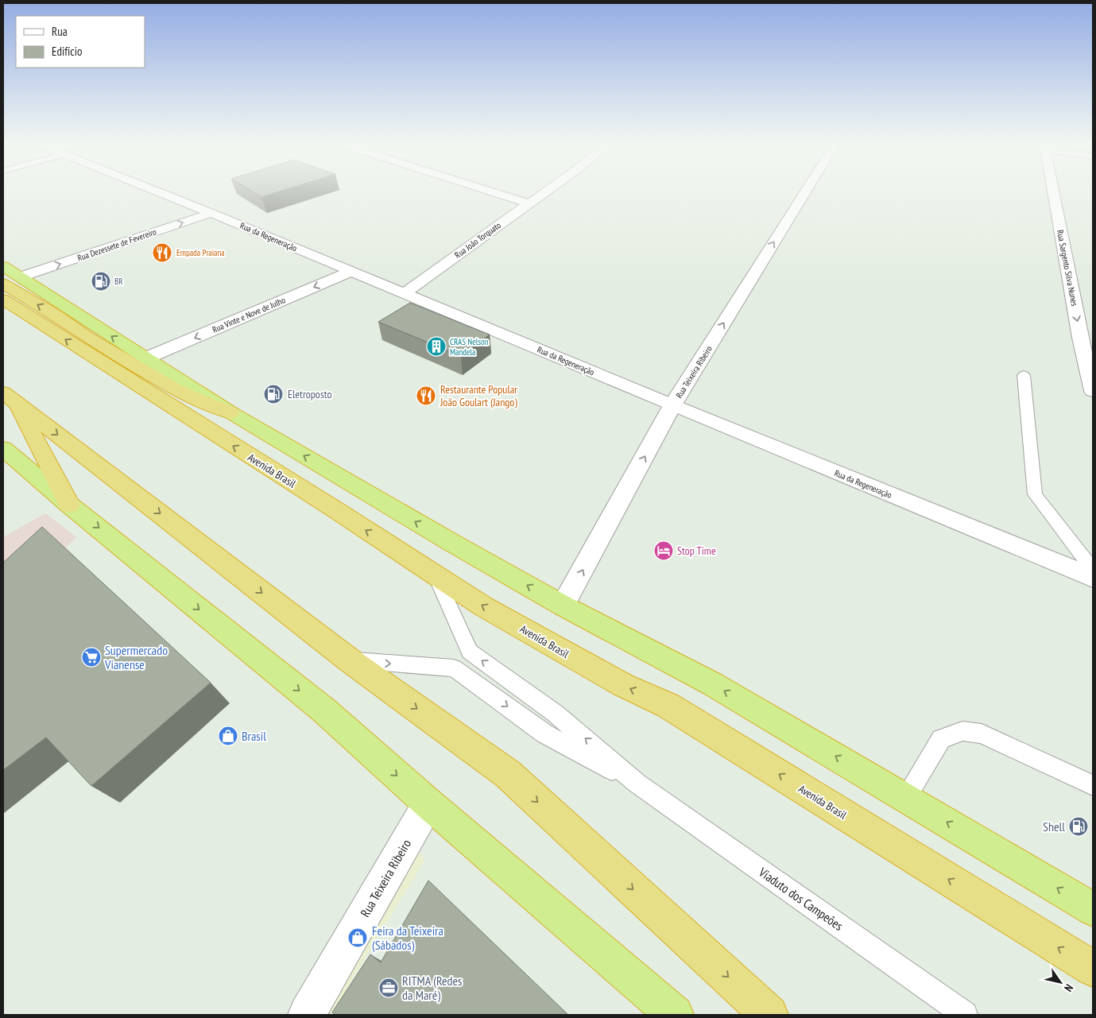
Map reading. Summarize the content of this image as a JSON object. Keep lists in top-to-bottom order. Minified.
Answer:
{"streets":{"highway":["Avenida Brasil"],"street":["Rua da Regeneração","Rua João Torquato","Rua Dezessete de Fevereiro","Rua Sargento Silva Nunes","Rua Vinte e Nove de Julho","Rua Teixeira Ribeiro"],"lane":["Viaduto dos Campeões"]},"crossings":[["Rua da Regeneração","Rua João Torquato"],["Rua da Regeneração","Rua Dezessete de Fevereiro"],["Rua da Regeneração","Rua Vinte e Nove de Julho"],["Rua da Regeneração","Rua Teixeira Ribeiro"]],"one_way":["Rua Dezessete de Fevereiro","Rua Sargento Silva Nunes","Rua Vinte e Nove de Julho","Rua Teixeira Ribeiro"],"places":{"restaurant":["Empada Praiana","Restaurante Popular João Goulart (Jango)"],"fuel station":["BR","Eletroposto","Shell"],"building":["CRAS Nelson Mandela"],"hotel":["Stop Time"],"supermarket":["Supermercado Vianense"],"shop":["Brasil","Feira da Teixeira (Sábados)"],"office":["RITMA (Redes da Maré)"]},"legend":["Rua","Edifício"],"north":"bottom right"}
